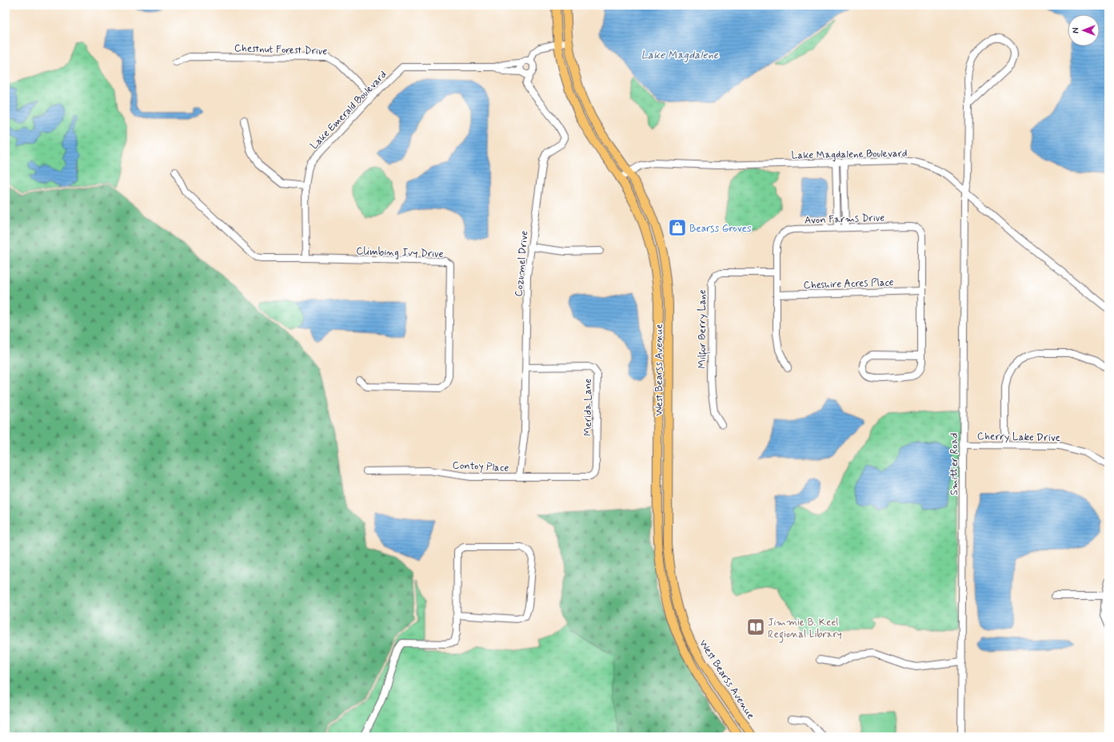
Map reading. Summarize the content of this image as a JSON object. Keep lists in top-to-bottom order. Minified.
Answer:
{"streets":{"main road":["West Bearss Avenue"],"street":["Chestnut Forest Drive","Lake Emerald Boulevard","Lake Magdalene Boulevard","Avon Farms Drive","Climbing Ivy Drive","Cozumel Drive","Cheshire Acres Place","Milfor Berry Lane","Merida Lane","Cherry Lake Drive","Smitter Road","Contoy Place"]},"crossings":[["Chestnut Forest Drive","Lake Emerald Boulevard"],["Lake Emerald Boulevard","Climbing Ivy Drive"],["Lake Emerald Boulevard","Cozumel Drive"],["Lake Magdalene Boulevard","West Bearss Avenue"],["Lake Magdalene Boulevard","Smitter Road"],["Avon Farms Drive","Cheshire Acres Place"],["Avon Farms Drive","Milfor Berry Lane"],["Cozumel Drive","Merida Lane"],["Cozumel Drive","Contoy Place"],["Merida Lane","Contoy Place"],["Cherry Lake Drive","Smitter Road"]],"water":["Lake Magdalene"],"places":{"shop":["Bearss Groves"],"library":["Jimmie B. Keel Regional Library"]},"north":"left"}
